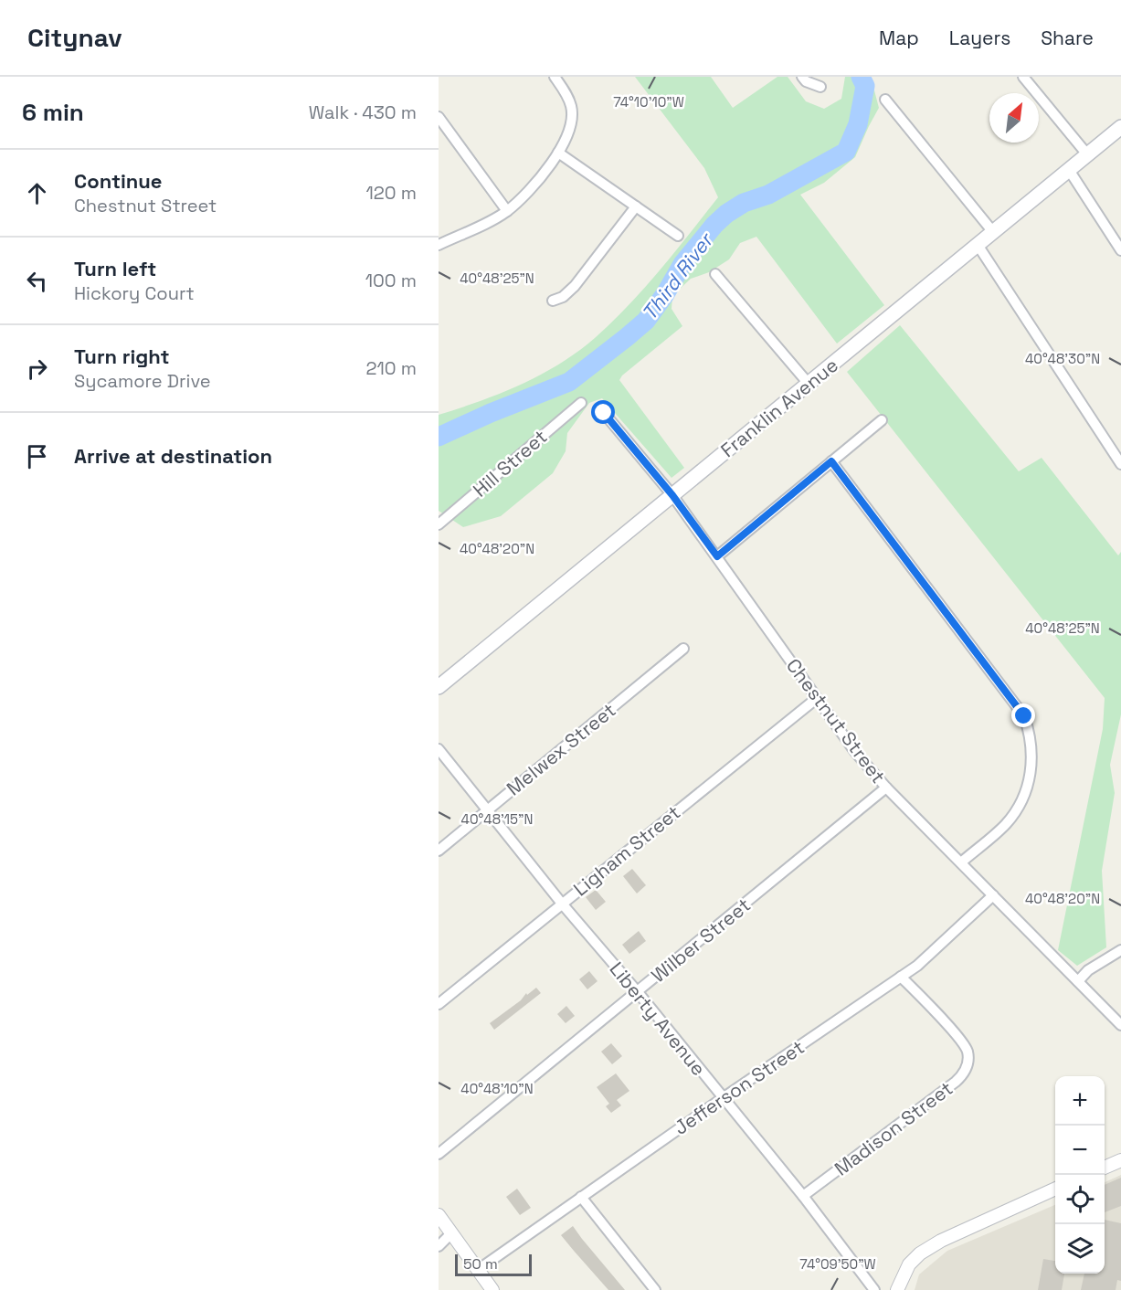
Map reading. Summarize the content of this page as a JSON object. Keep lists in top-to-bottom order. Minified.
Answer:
{"streets":{"main road":["Franklin Avenue"],"street":["Hill Street","Chestnut Street","Melwex Street","Ligham Street","Wilber Street","Liberty Avenue","Jefferson Street","Madison Street"]},"crossings":[["Franklin Avenue","Chestnut Street"],["Chestnut Street","Ligham Street"],["Chestnut Street","Wilber Street"],["Chestnut Street","Jefferson Street"],["Melwex Street","Liberty Avenue"],["Ligham Street","Liberty Avenue"],["Wilber Street","Liberty Avenue"],["Liberty Avenue","Jefferson Street"],["Liberty Avenue","Madison Street"],["Jefferson Street","Madison Street"]],"water":["Third River"],"scale_bar":"50 m","north":"top right","page":{"header":"Citynav","nav":["Map","Layers","Share"],"heading":["6 min","Walk · 430 m"],"list":[["Continue","Chestnut Street","120 m"],["Turn left","Hickory Court","100 m"],["Turn right","Sycamore Drive","210 m"],"Arrive at destination"],"map_buttons":["+","−"],"scale":"50 m"},"coordinates":["74°10'10\"W","40°48'25\"N","40°48'30\"N","40°48'20\"N","40°48'15\"N","40°48'10\"N","74°09'50\"W"]}
